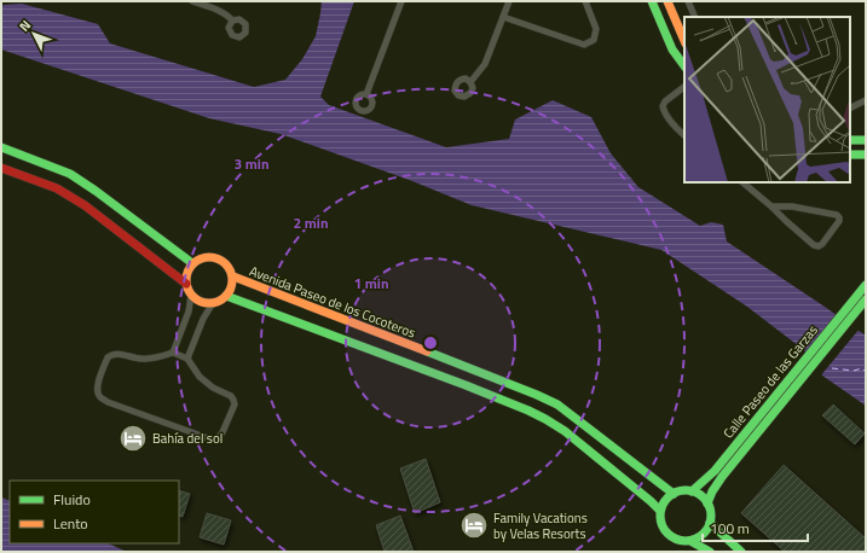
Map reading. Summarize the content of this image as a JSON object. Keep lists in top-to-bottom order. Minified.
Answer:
{"streets":{"street":["Avenida Paseo de los Cocoteros","Calle Paseo de las Garzas"]},"crossings":[["Avenida Paseo de los Cocoteros","Calle Paseo de las Garzas"]],"places":{"hotel":["Bahía del sol","Family Vacations by Velas Resorts"]},"legend":["Fluido","Lento"],"scale_bar":"100 m","north":"top left","rings":["3 min","2 min","1 min"]}
